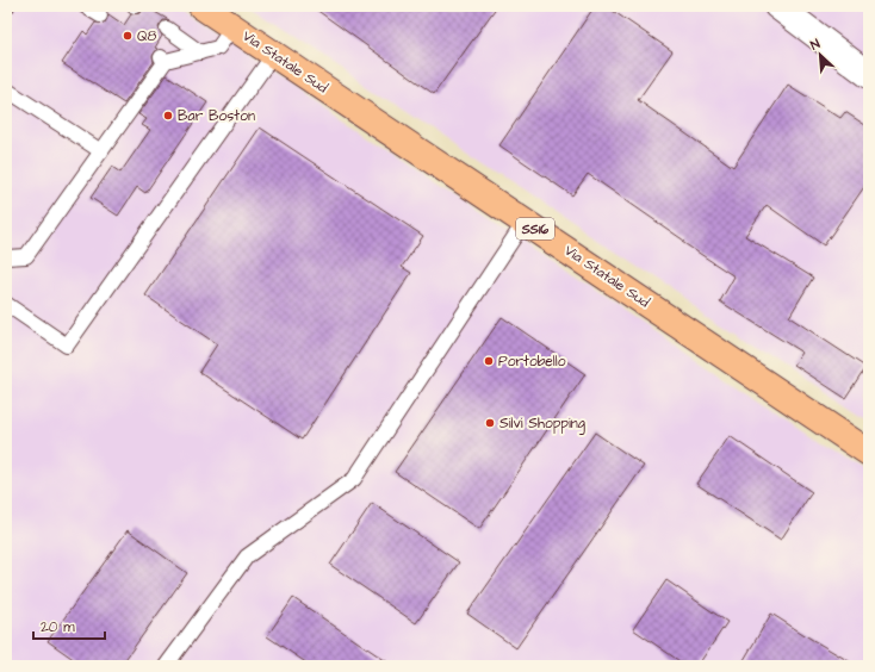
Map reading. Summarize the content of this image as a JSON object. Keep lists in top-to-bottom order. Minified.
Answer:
{"streets":{"main road":["Via Statale Sud","SS16"]},"places":["Q8","Bar Boston","Portobello","Silvi Shopping"],"scale_bar":"20 m","north":"top left"}
